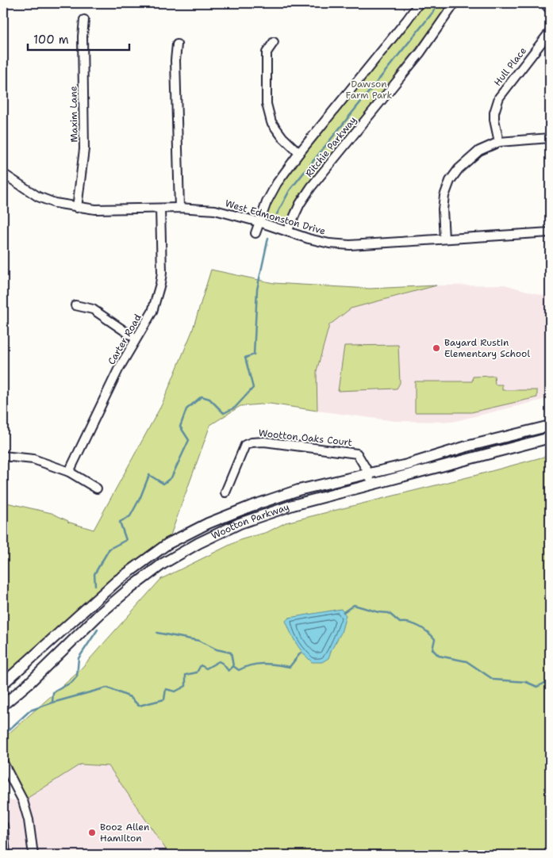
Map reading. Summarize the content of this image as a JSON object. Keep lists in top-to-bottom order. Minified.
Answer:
{"streets":{"main road":["Wootton Parkway"],"street":["Hull Place","Maxim Lane","Ritchie Parkway","West Edmonston Drive","Carter Road","Wootton Oaks Court"]},"crossings":[["Maxim Lane","West Edmonston Drive"],["Ritchie Parkway","West Edmonston Drive"],["West Edmonston Drive","Carter Road"],["Wootton Oaks Court","Wootton Parkway"]],"parks":["Dawson Farm Park"],"places":["Bayard Rustin Elementary School","Booz Allen Hamilton"],"scale_bar":"100 m"}
